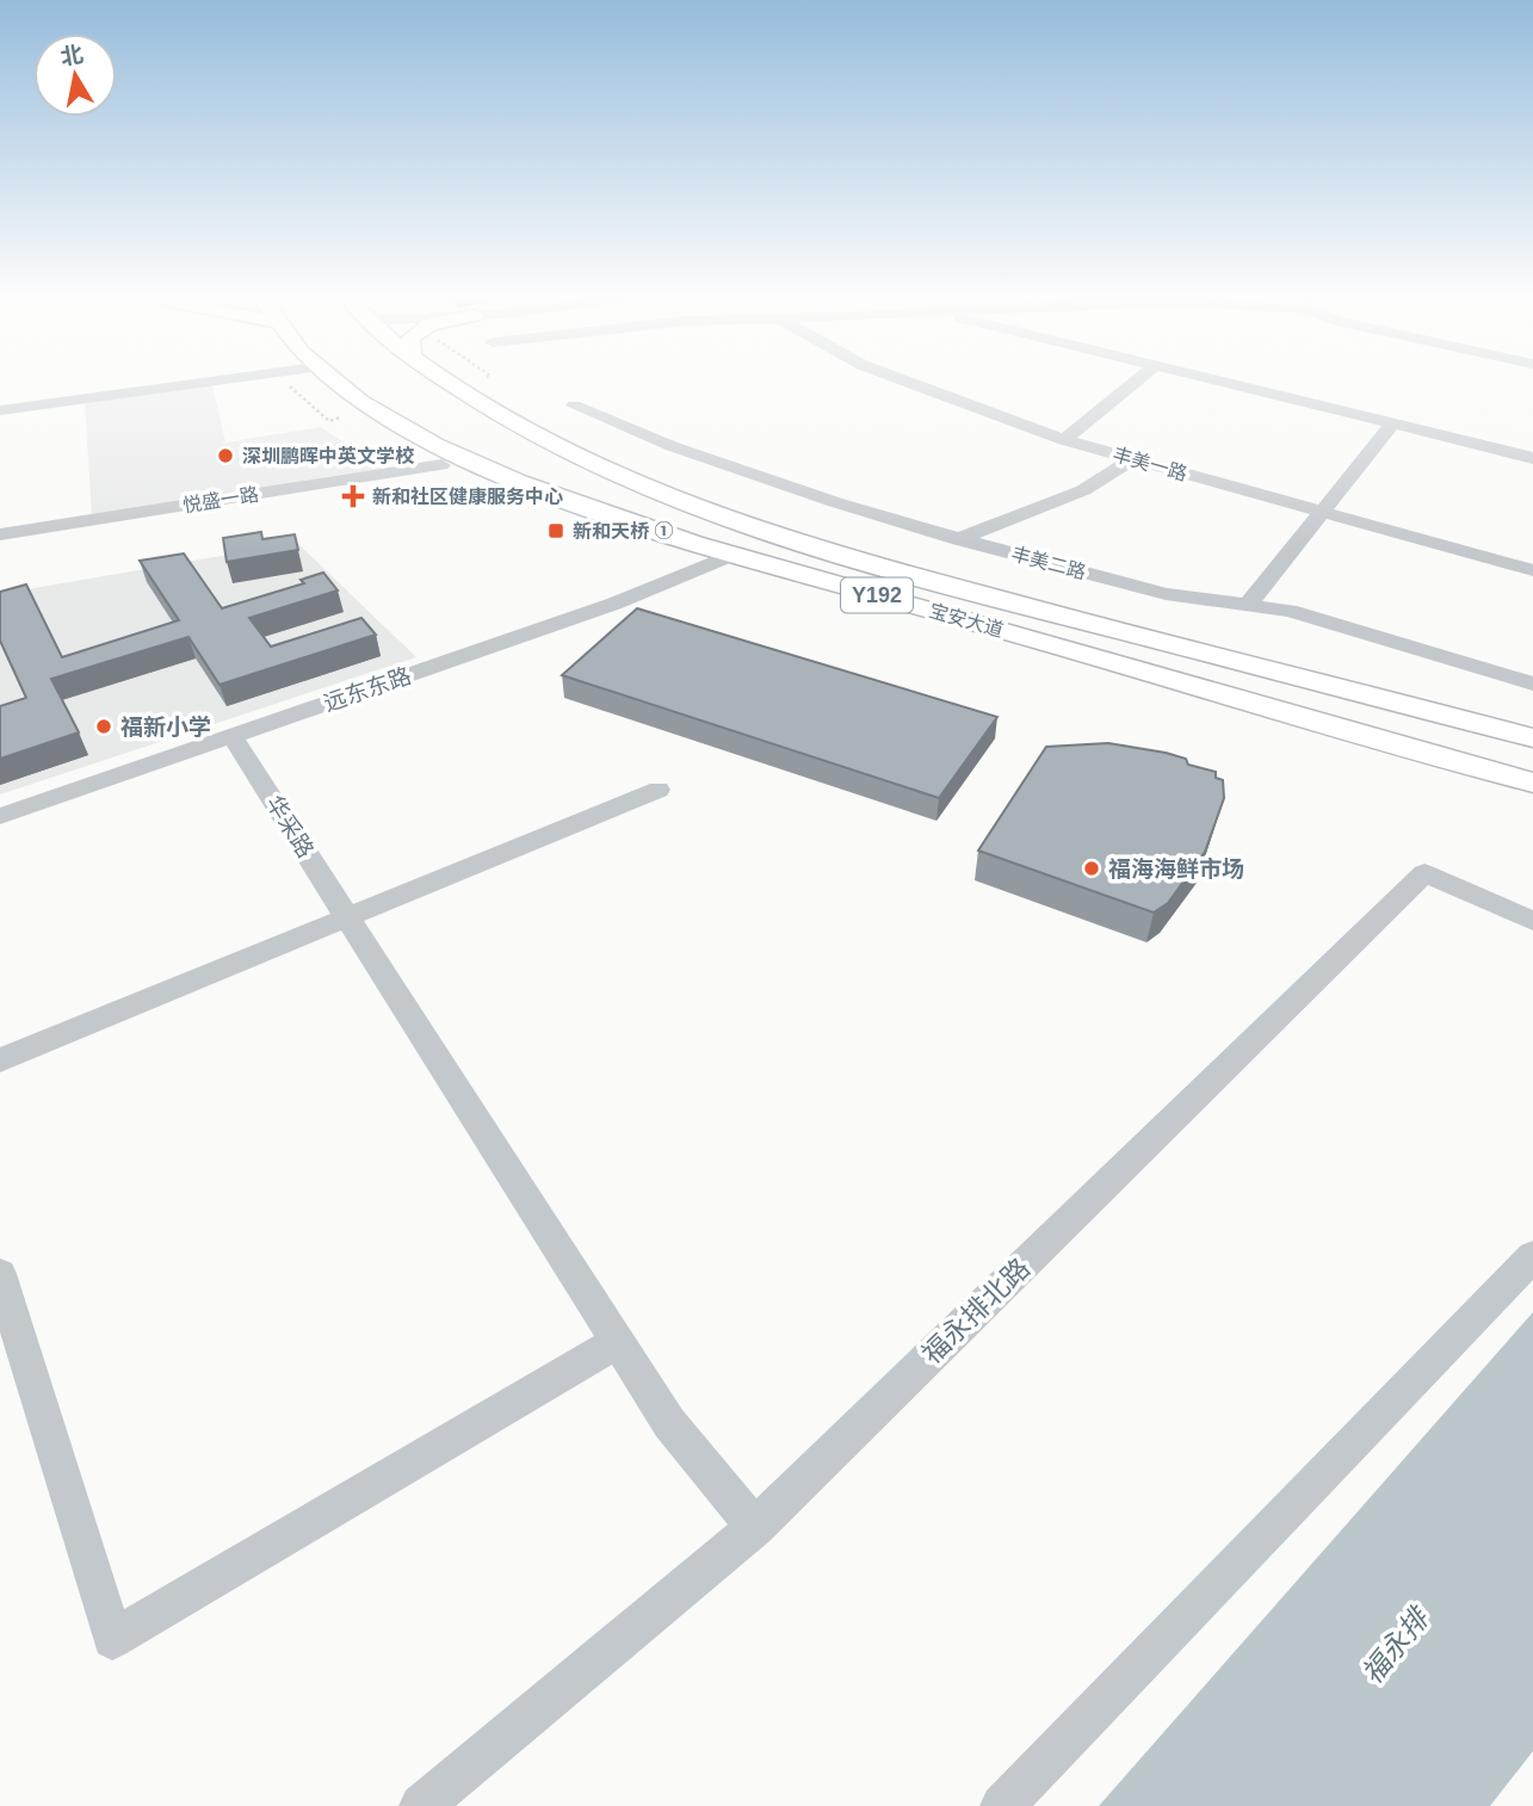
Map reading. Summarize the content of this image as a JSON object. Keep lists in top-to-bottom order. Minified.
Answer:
{"streets":{"main road":["Y192","宝安大道"],"street":["丰美一路","悦盛一路","丰美二路","远东东路","华采路","福永排北路"]},"crossings":[["宝安大道","远东东路"],["远东东路","华采路"],["华采路","福永排北路"]],"water":["福永排"],"places":{"other":["深圳鹏晖中英文学校","福新小学","福海海鲜市场"],"health":["新和社区健康服务中心"],"transit":["新和天桥 ①"]},"north":"top"}
